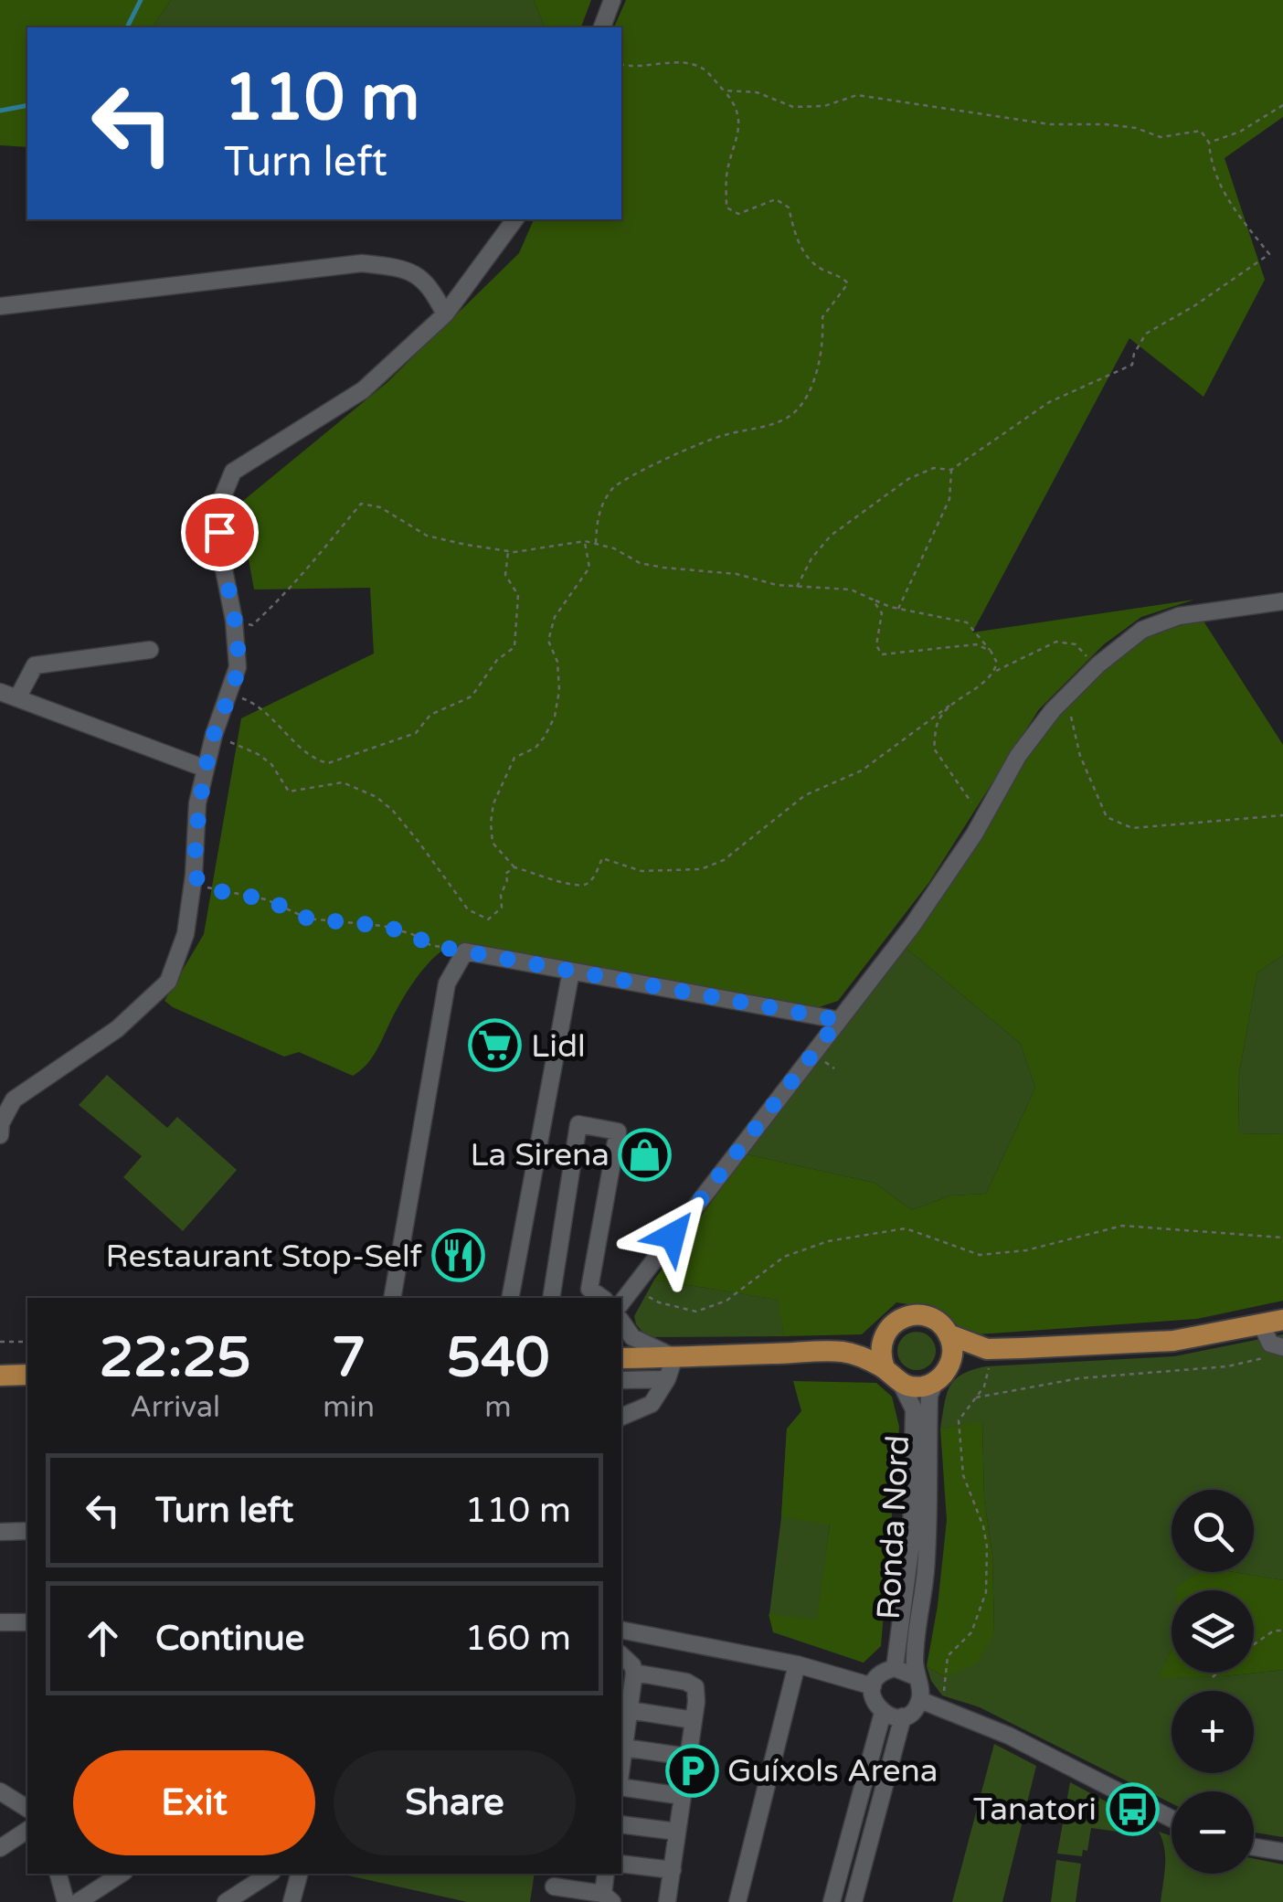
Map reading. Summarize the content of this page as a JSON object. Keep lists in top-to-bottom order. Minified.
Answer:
{"streets":{"street":["Ronda Nord"]},"places":{"supermarket":["Lidl"],"shop":["La Sirena"],"restaurant":["Restaurant Stop-Self"],"parking":["Guíxols Arena"],"bus stop":["Tanatori"]},"page":{"turn":["110 m","Turn left"],"eta":["22:25","Arrival","7","min","540","m"],"list":[{"name":"Turn left","value":"110 m"},{"name":"Continue","value":"160 m"}],"map_buttons":["+","−"],"buttons":["Exit","Share"]}}
